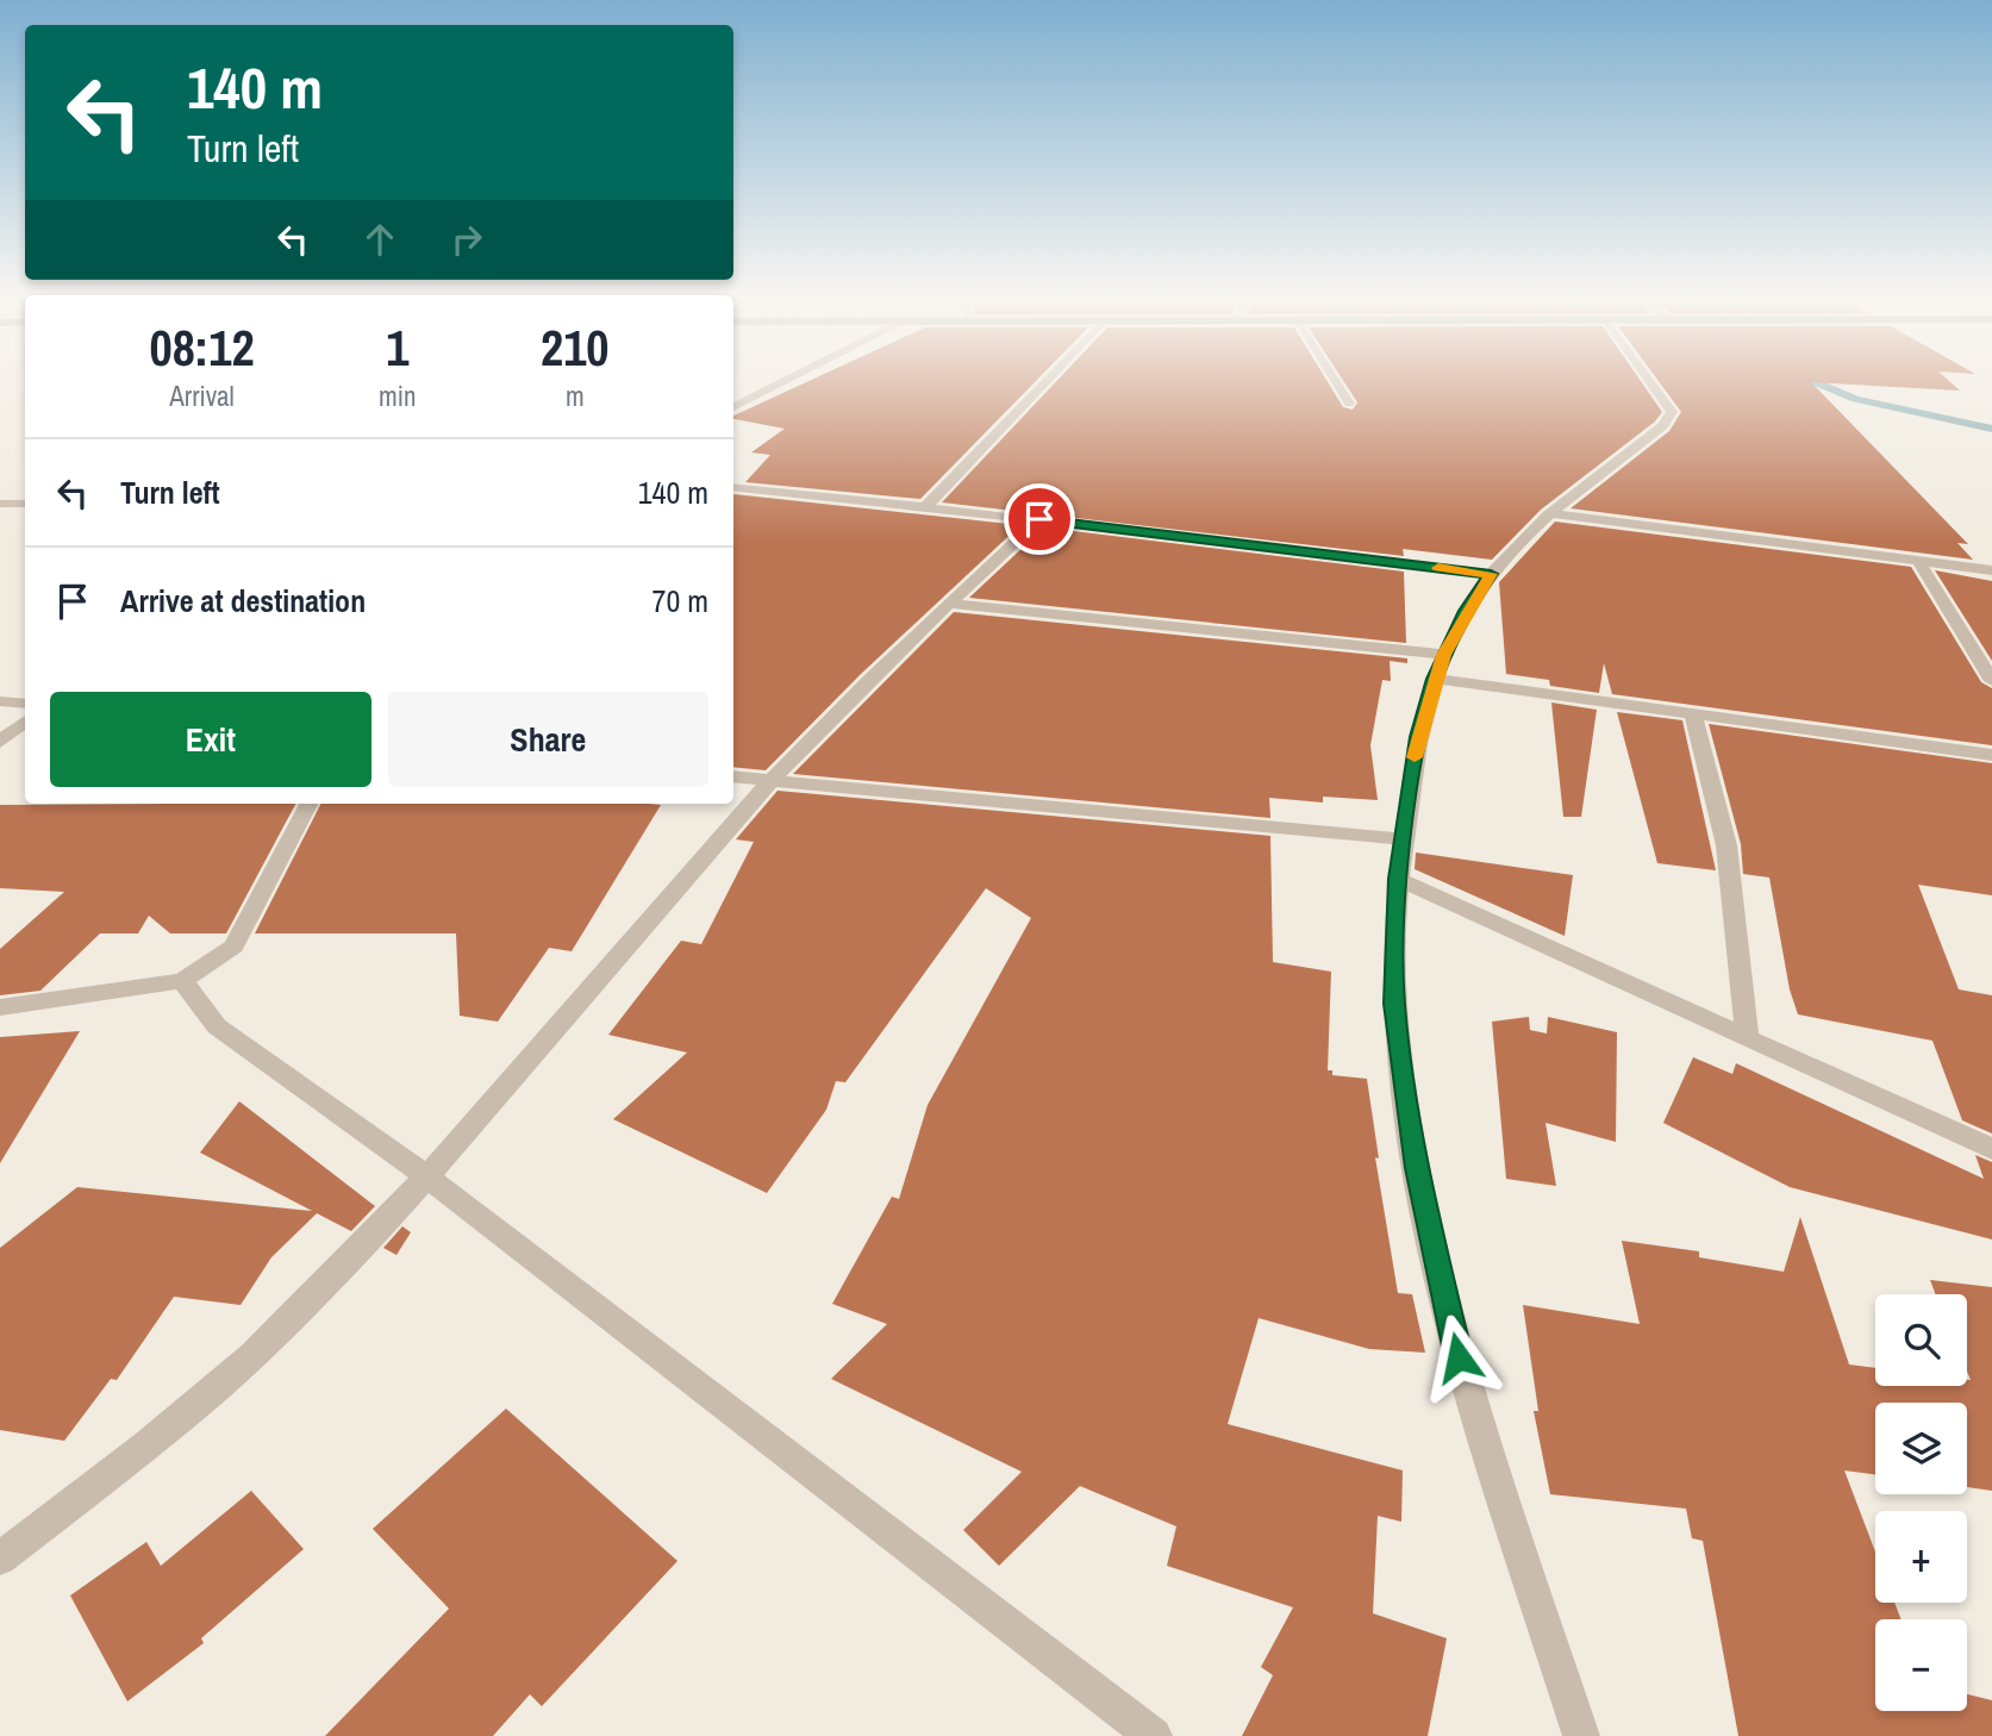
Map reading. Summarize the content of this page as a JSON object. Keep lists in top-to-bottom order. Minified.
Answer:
{"page":{"turn":["140 m","Turn left"],"eta":["08:12","Arrival","1","min","210","m"],"list":[{"name":"Turn left","value":"140 m"},{"name":"Arrive at destination","value":"70 m"}],"buttons":["Exit","Share"],"map_buttons":["+","−"]}}
